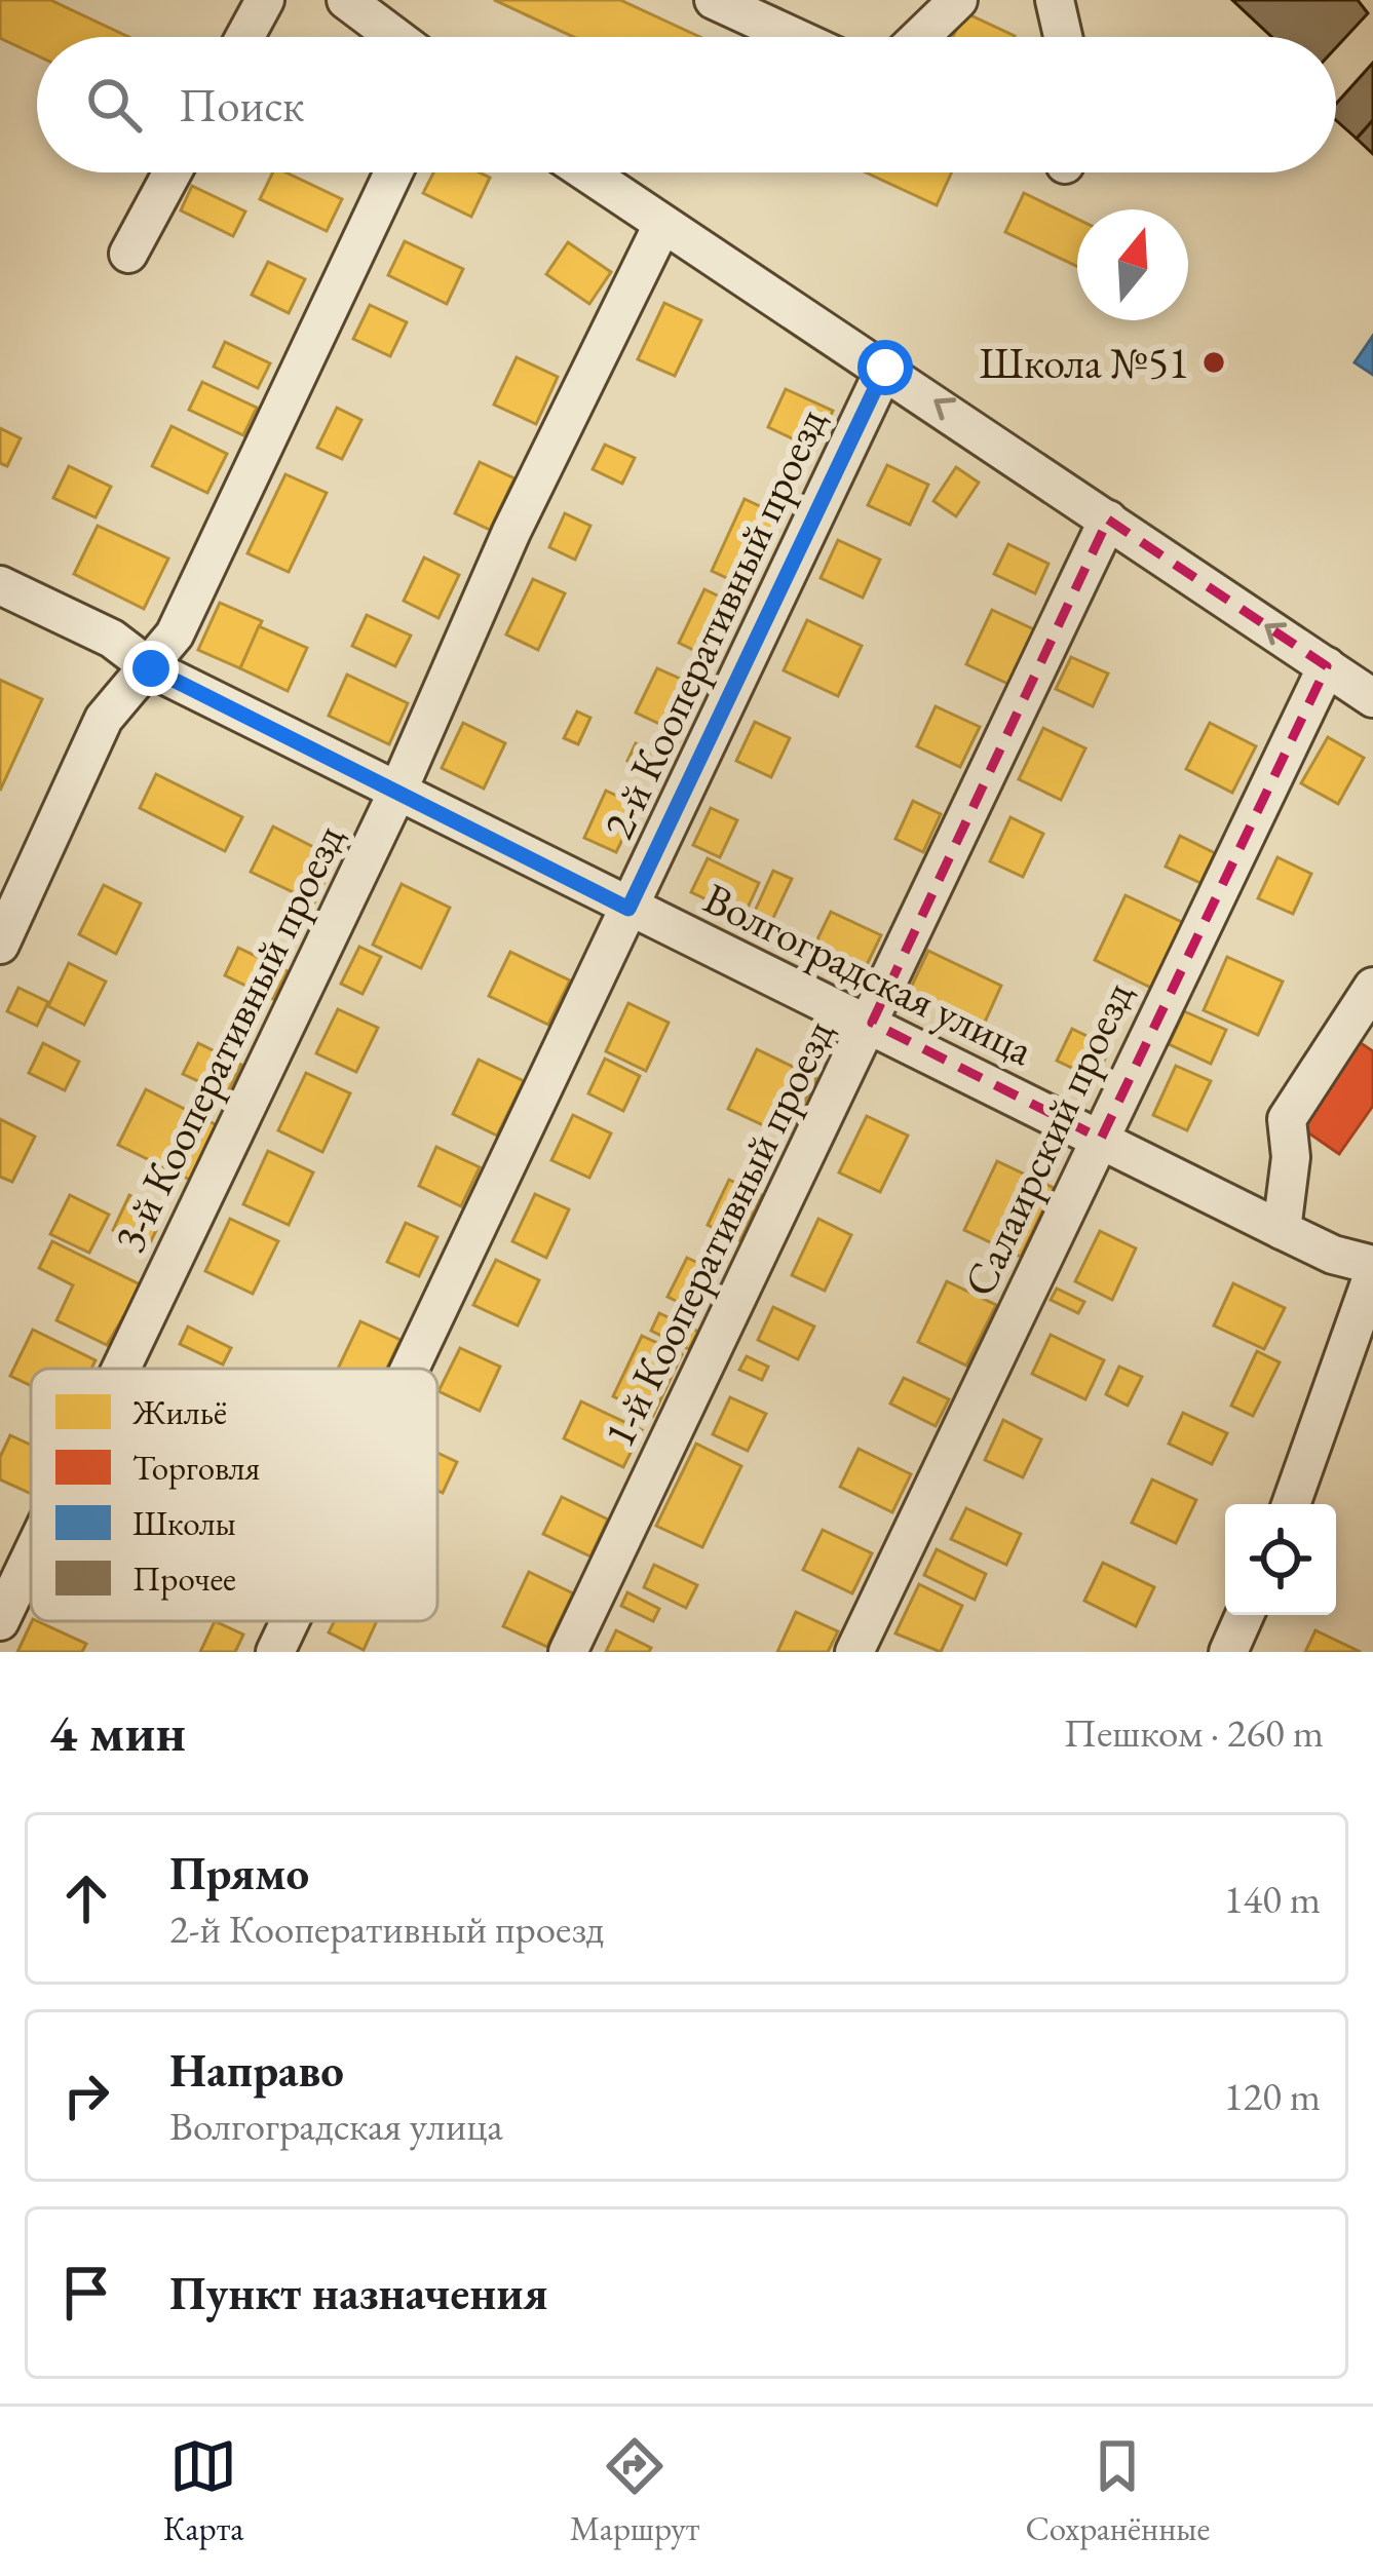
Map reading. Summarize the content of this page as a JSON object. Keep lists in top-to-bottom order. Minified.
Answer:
{"streets":{"street":["2-й Кооперативный проезд","Волгоградская улица","3-й Кооперативный проезд","Салаирский проезд","1-й Кооперативный проезд"]},"crossings":[["2-й Кооперативный проезд","Волгоградская улица"],["Волгоградская улица","3-й Кооперативный проезд"],["Волгоградская улица","Салаирский проезд"],["Волгоградская улица","1-й Кооперативный проезд"]],"places":["Школа №51"],"legend":["Жильё","Торговля","Школы","Прочее"],"north":"top","page":{"search":"Поиск","heading":["4 мин","Пешком · 260 m"],"list":[["Прямо","2-й Кооперативный проезд","140 m"],["Направо","Волгоградская улица","120 m"],"Пункт назначения"],"nav":["Карта","Маршрут","Сохранённые"]}}
